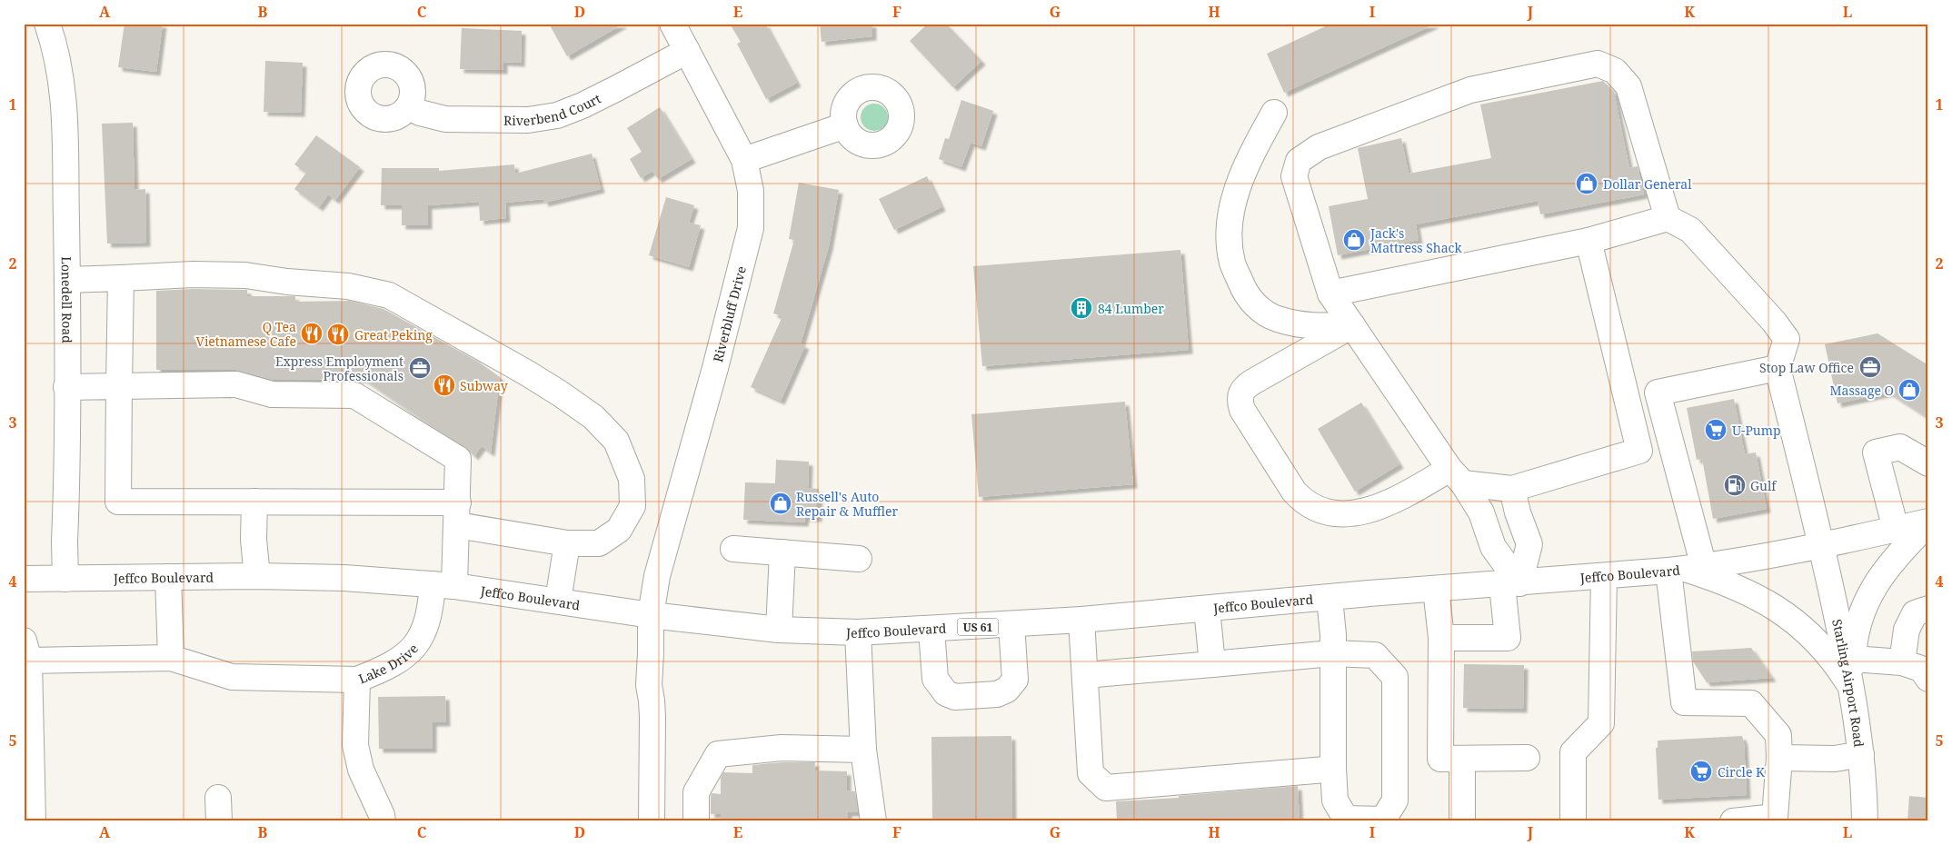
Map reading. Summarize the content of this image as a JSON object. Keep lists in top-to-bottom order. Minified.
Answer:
{"streets":{"street":["Riverbend Court","Lonedell Road","Riverbluff Drive","Jeffco Boulevard","US 61","Lake Drive","Starling Airport Road"]},"crossings":[["Riverbend Court","Riverbluff Drive"],["Lonedell Road","Jeffco Boulevard"],["Riverbluff Drive","Jeffco Boulevard"],["Jeffco Boulevard","Lake Drive"],["Jeffco Boulevard","Starling Airport Road"]],"places":{"shop":["Dollar General","Jack's Mattress Shack","Massage O","Russell's Auto Repair & Muffler"],"building":["84 Lumber"],"restaurant":["Q Tea Vietnamese Cafe","Great Peking","Subway"],"office":["Stop Law Office","Express Employment Professionals"],"supermarket":["U-Pump","Circle K"],"fuel station":["Gulf"]},"grid":{"columns":["A","B","C","D","E","F","G","H","I","J","K","L"],"rows":["1","2","3","4","5"]}}
